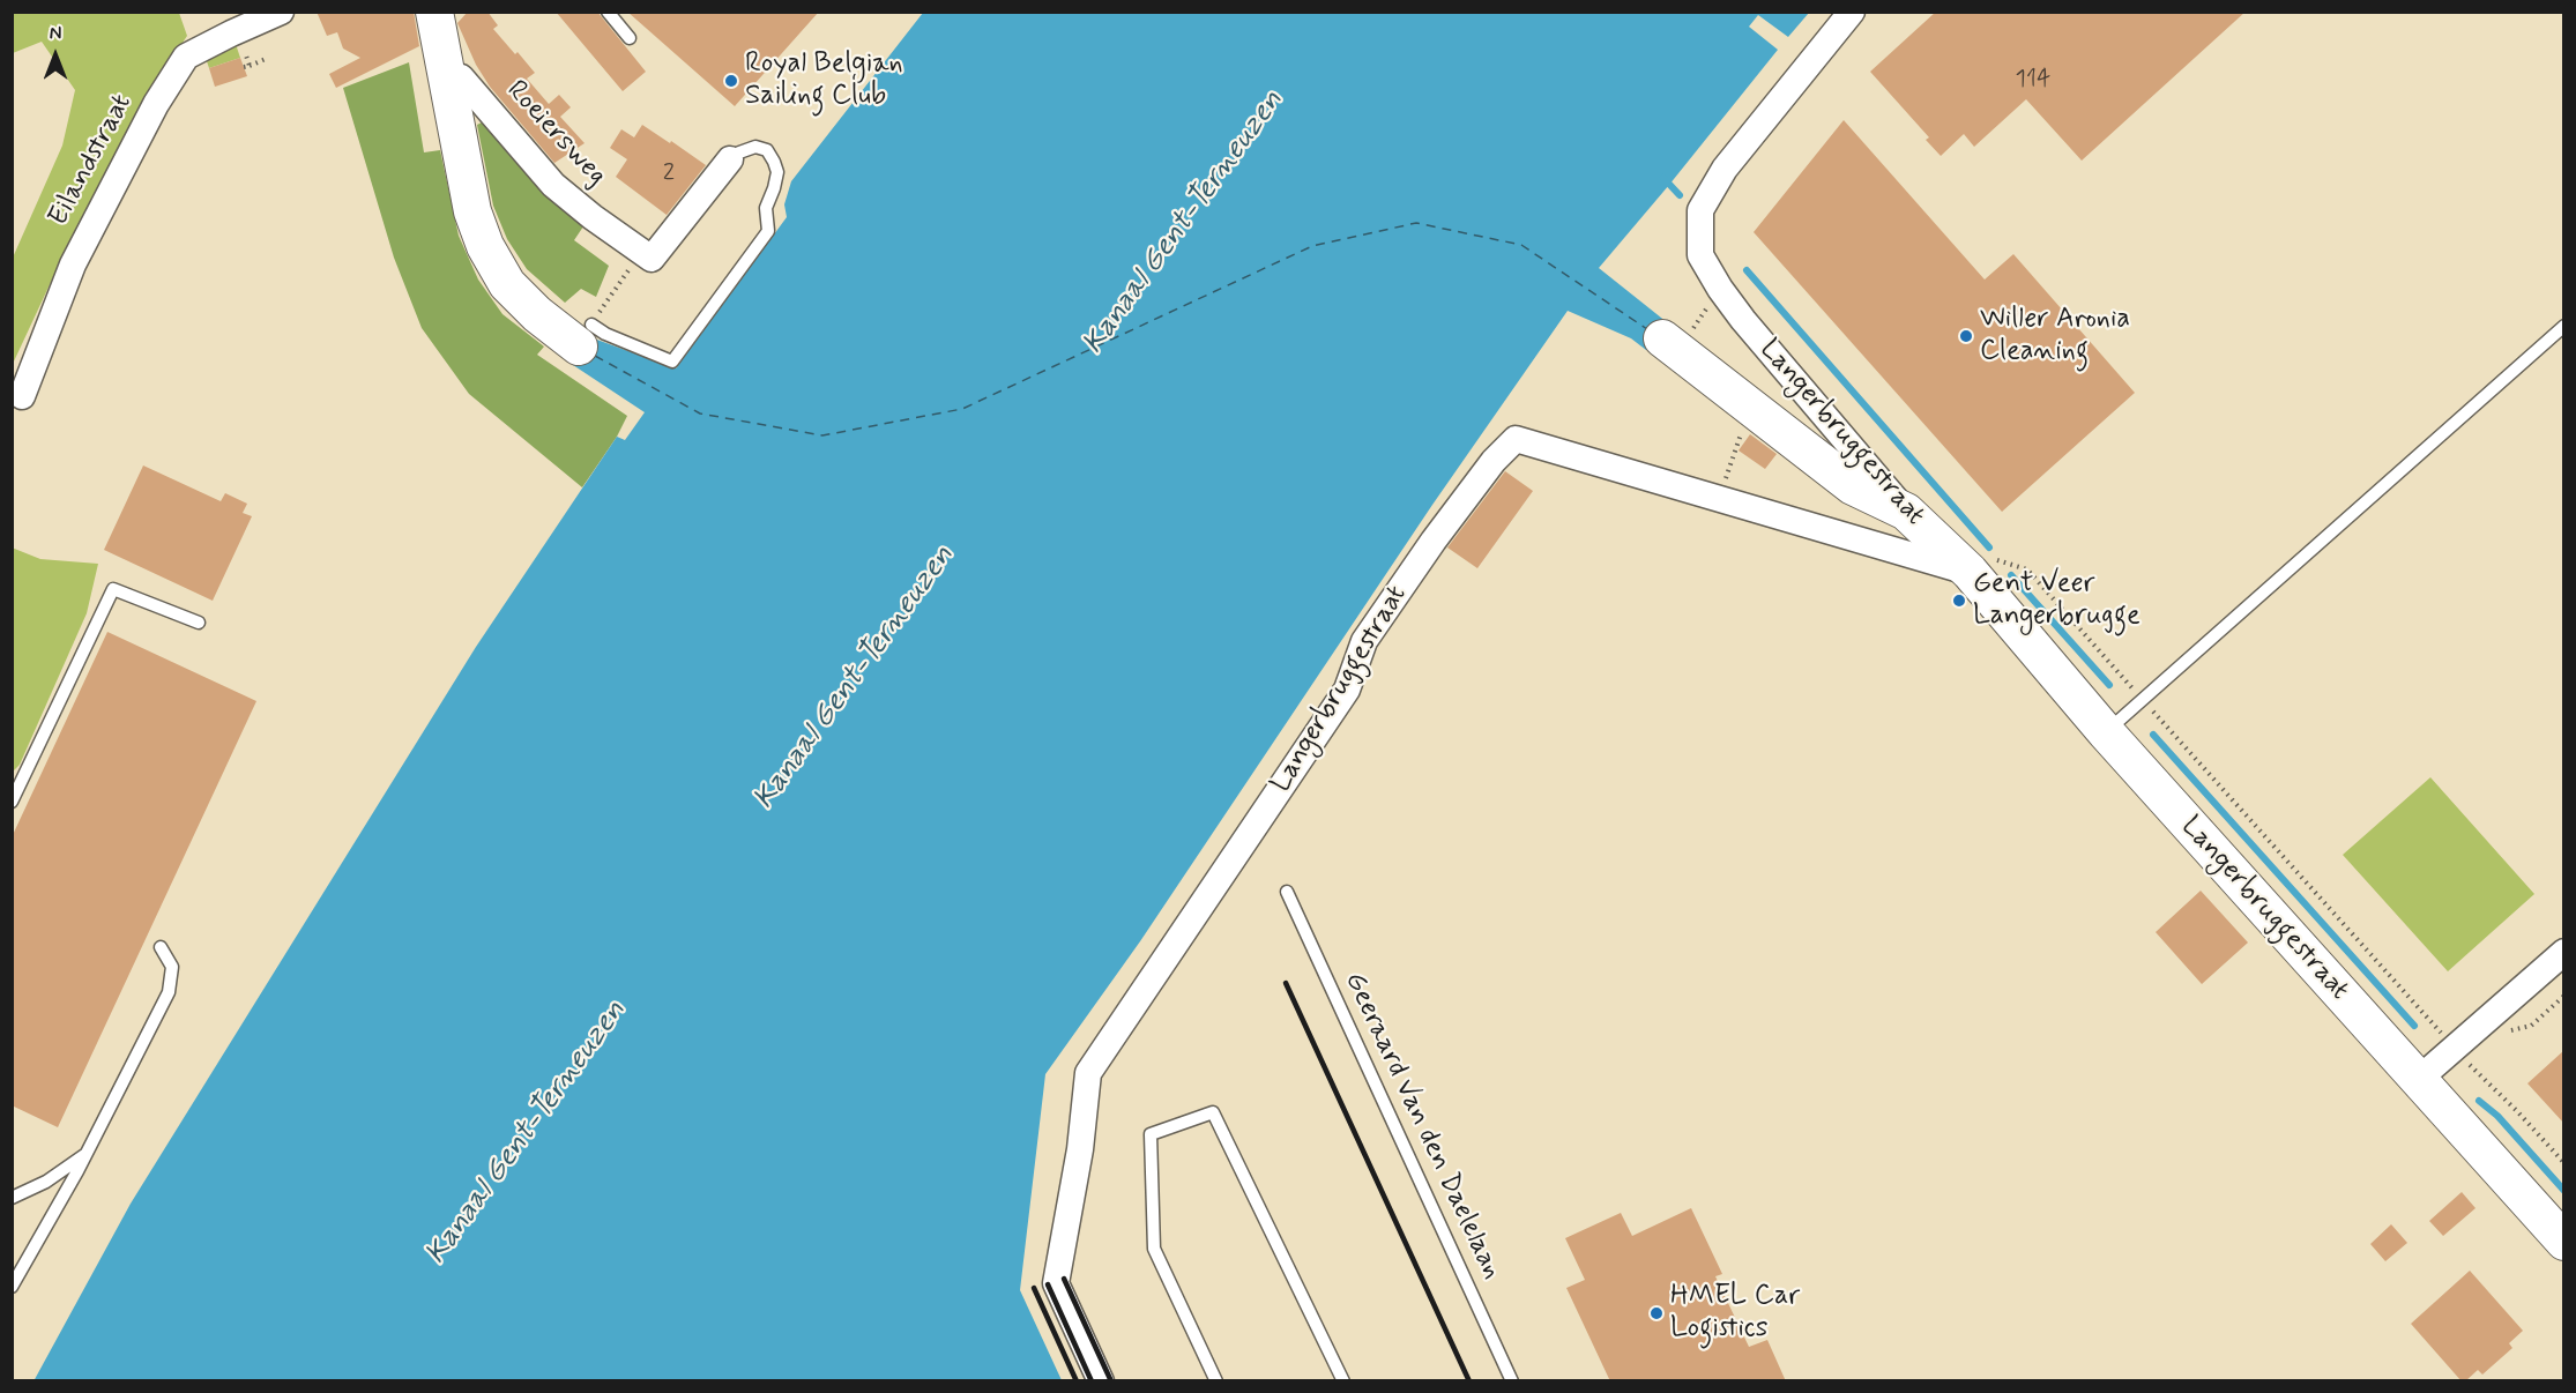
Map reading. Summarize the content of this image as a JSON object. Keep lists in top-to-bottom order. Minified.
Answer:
{"streets":{"main road":["Langerbruggestraat"],"street":["Roeiersweg","Eilandstraat"],"lane":["Geeraard Van den Daelelaan"]},"water":["Kanaal Gent-Terneuzen"],"places":["Royal Belgian Sailing Club","Willer Aronia Cleaning","Gent Veer Langerbrugge","HMEL Car Logistics"],"house_numbers":["114","2"],"north":"top"}
